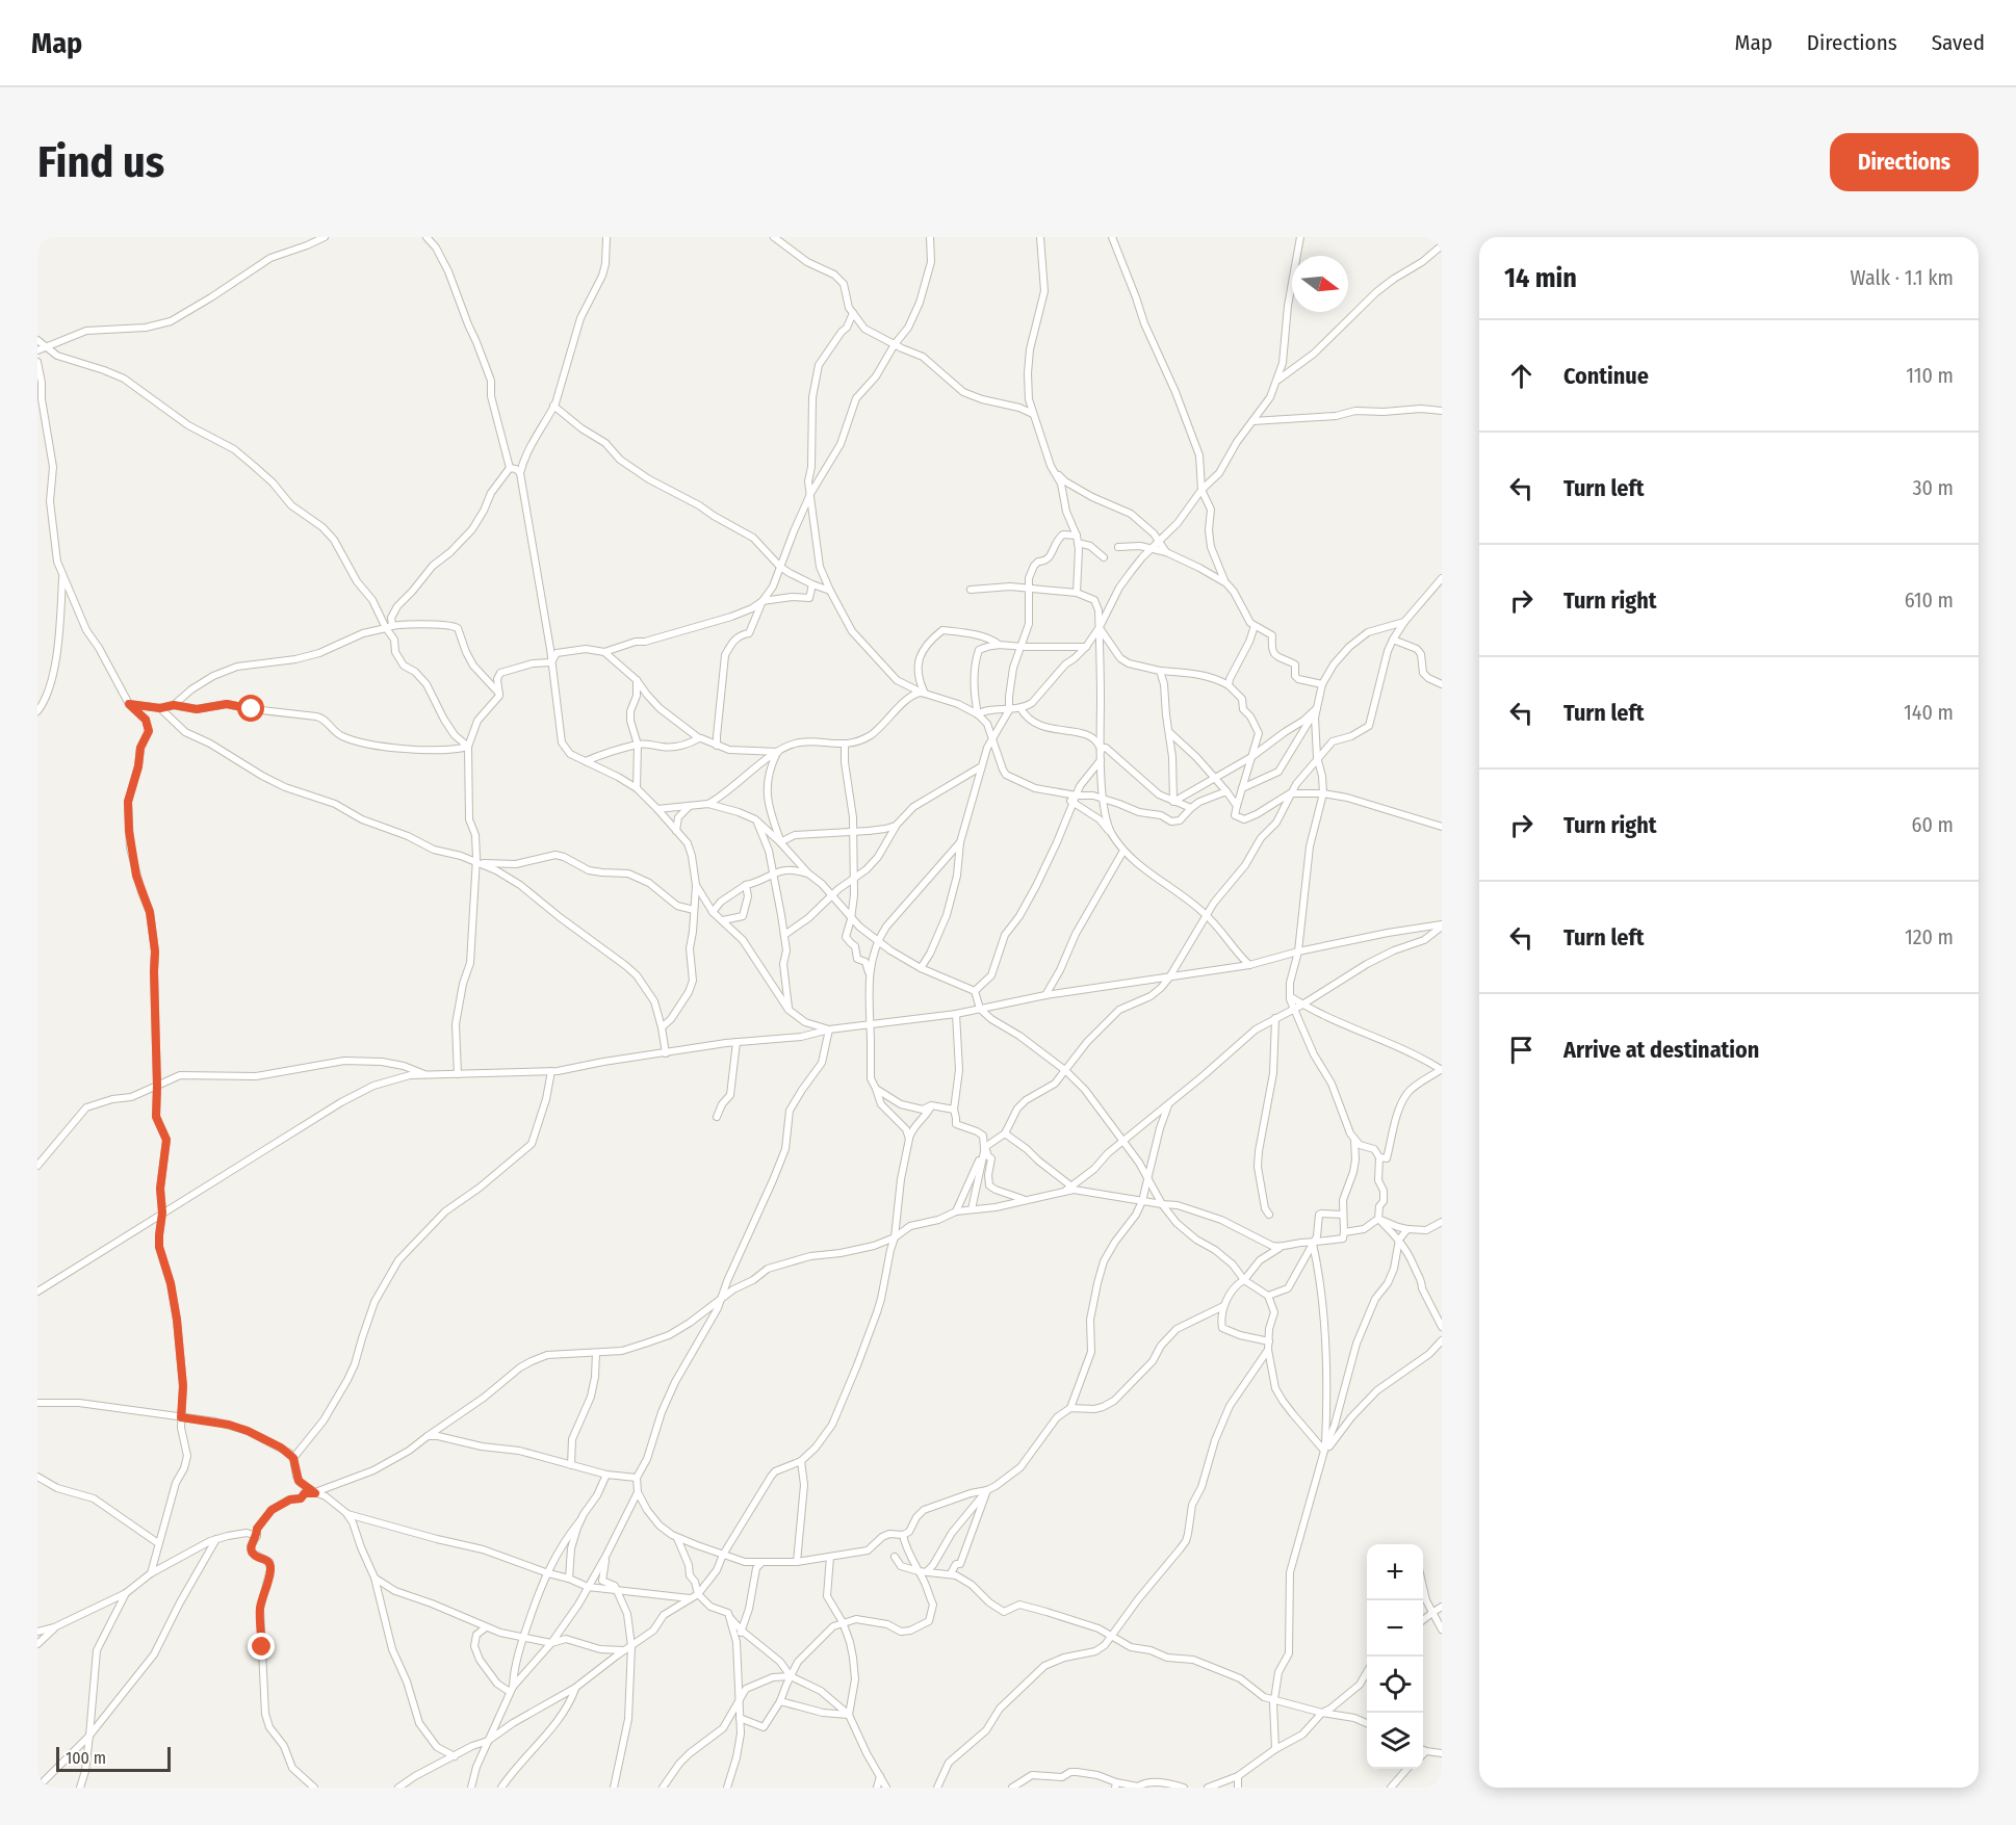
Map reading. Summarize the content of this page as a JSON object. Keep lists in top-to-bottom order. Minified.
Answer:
{"scale_bar":"100 m","north":"right","page":{"header":"Map","nav":["Map","Directions","Saved"],"buttons":"Directions","title":"Find us","heading":["14 min","Walk · 1.1 km"],"list":[["Continue","110 m"],["Turn left","30 m"],["Turn right","610 m"],["Turn left","140 m"],["Turn right","60 m"],["Turn left","120 m"],"Arrive at destination"],"map_buttons":["+","−"],"scale":"100 m"}}
